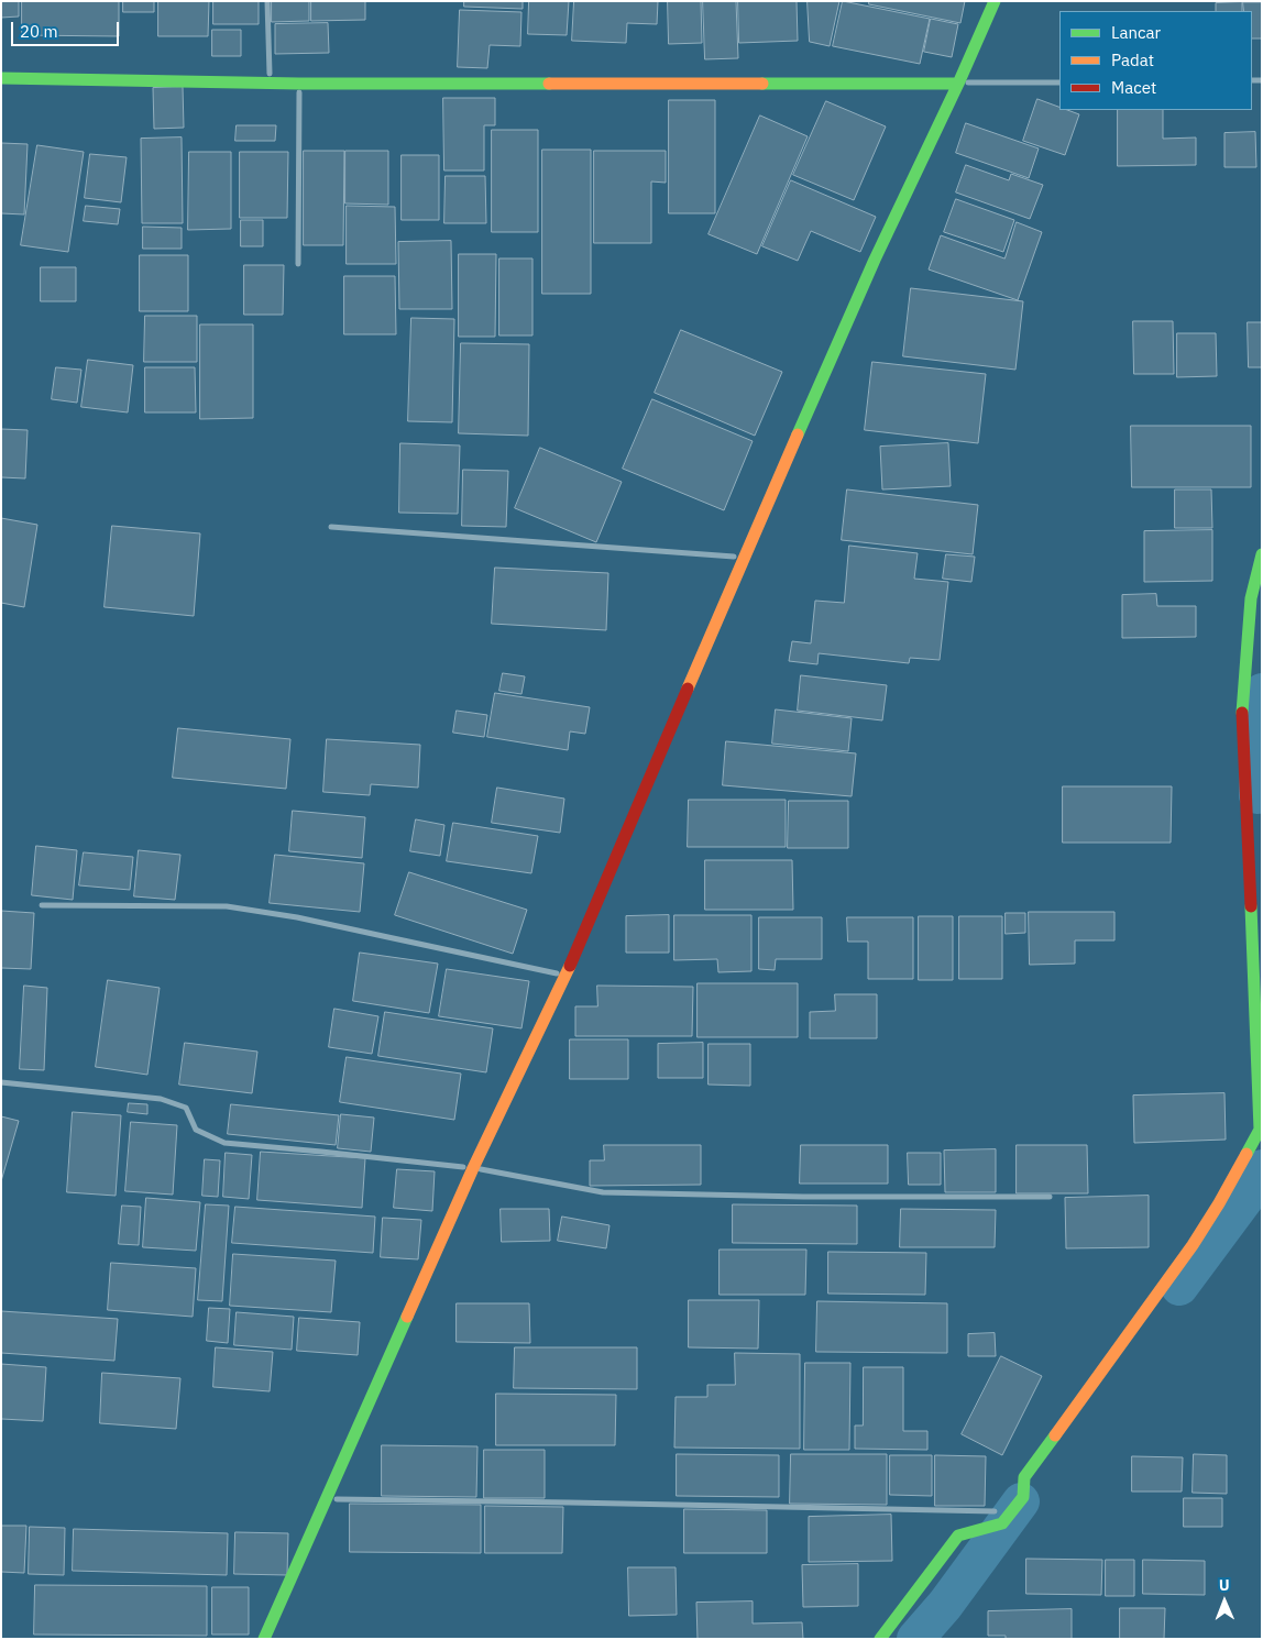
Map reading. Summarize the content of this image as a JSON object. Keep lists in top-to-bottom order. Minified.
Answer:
{"legend":["Lancar","Padat","Macet"],"scale_bar":"20 m","north":"top"}
